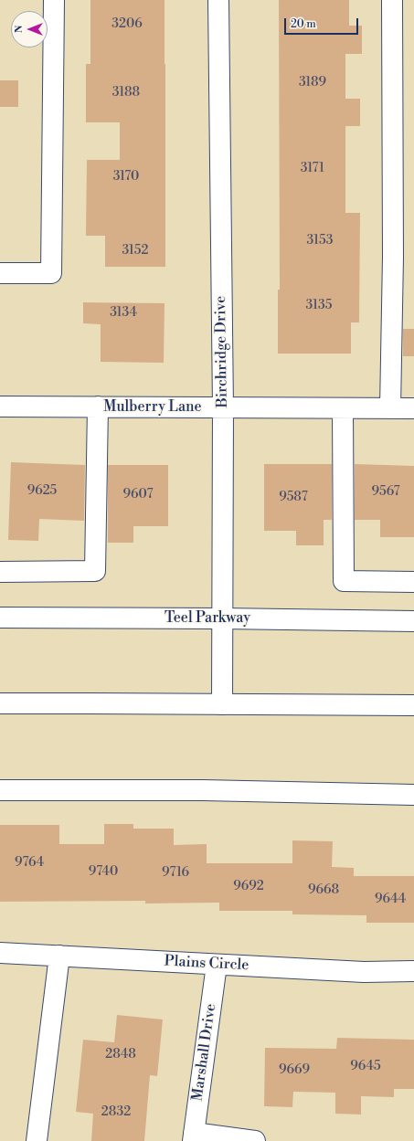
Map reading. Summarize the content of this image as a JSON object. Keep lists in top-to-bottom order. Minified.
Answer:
{"streets":{"street":["Birchridge Drive","Mulberry Lane","Teel Parkway","Plains Circle","Marshall Drive"]},"crossings":[["Birchridge Drive","Mulberry Lane"],["Birchridge Drive","Teel Parkway"],["Plains Circle","Marshall Drive"]],"house_numbers":["3206","3189","3188","3171","3170","3153","3152","3135","3134","9625","9567","9607","9587","9764","9740","9716","9692","9668","9644","2848","9645","9669","2832"],"scale_bar":"20 m","north":"left"}
